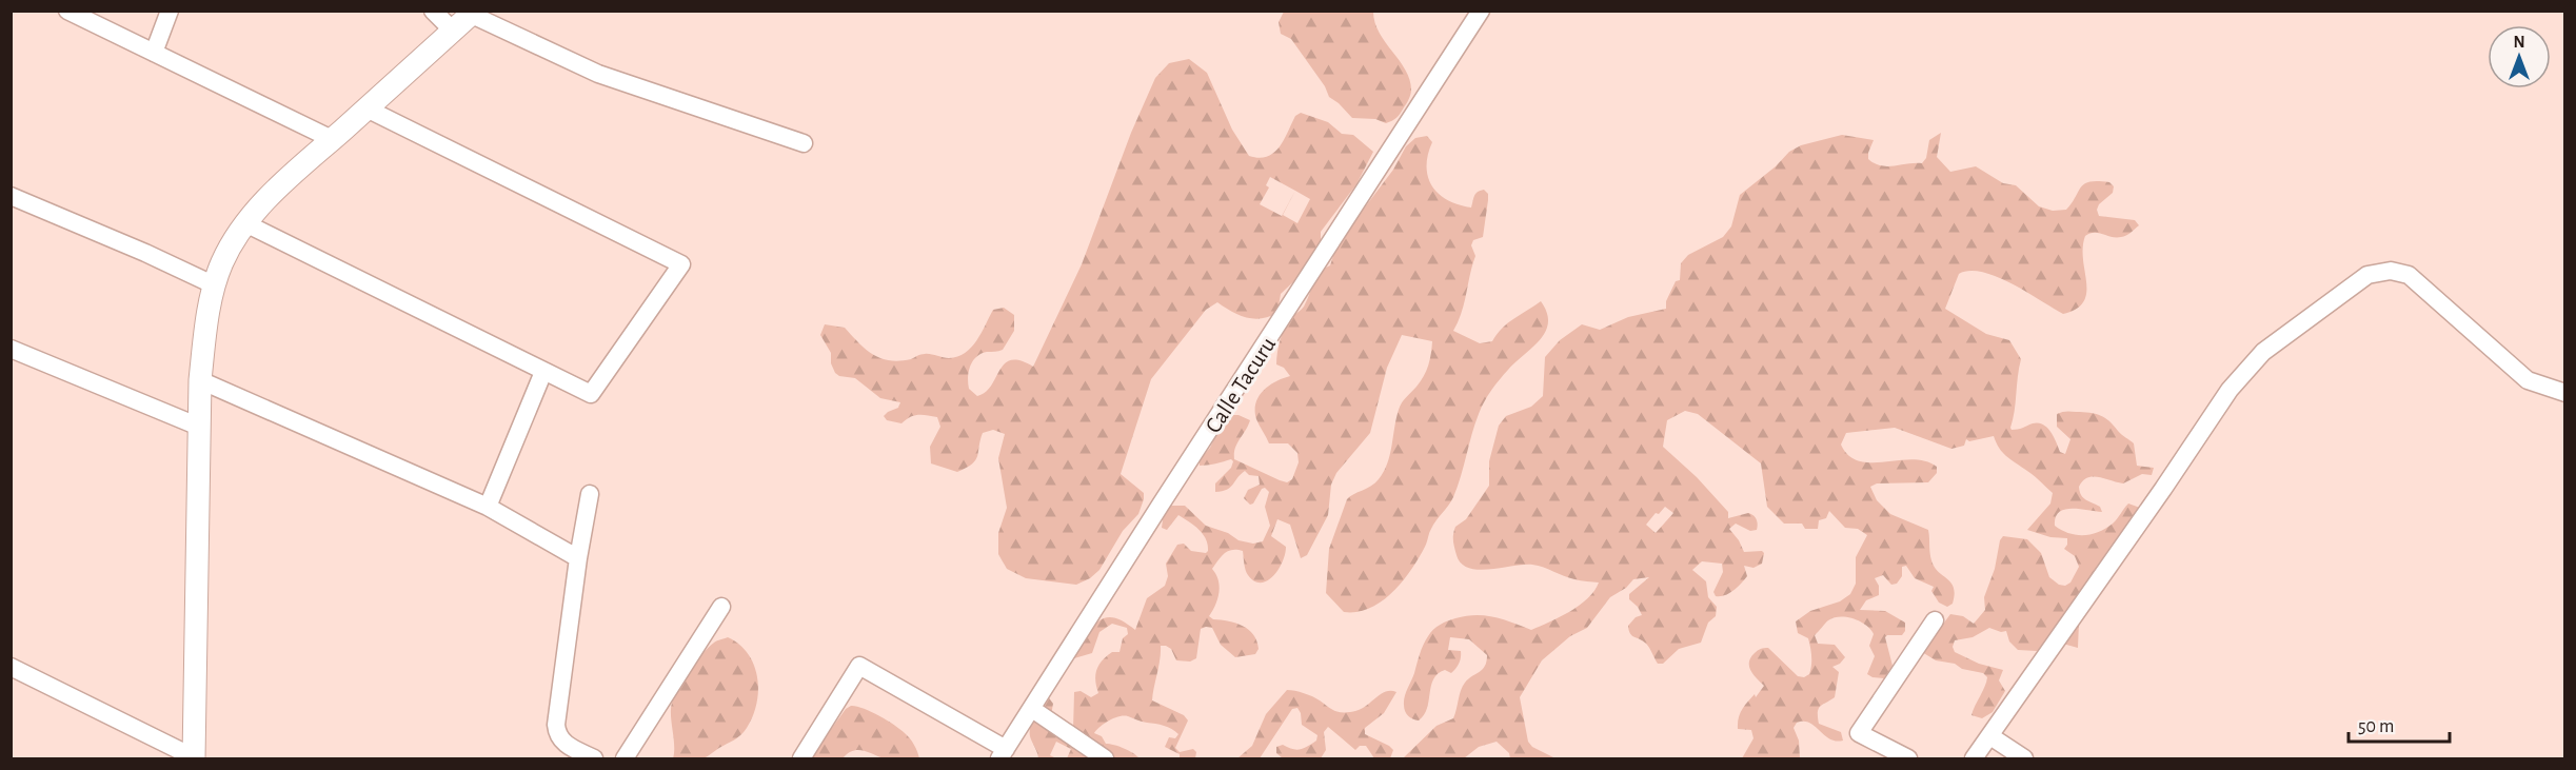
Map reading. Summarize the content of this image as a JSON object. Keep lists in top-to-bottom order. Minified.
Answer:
{"streets":{"street":["Calle Tacuru"]},"scale_bar":"50 m","north":"top"}
